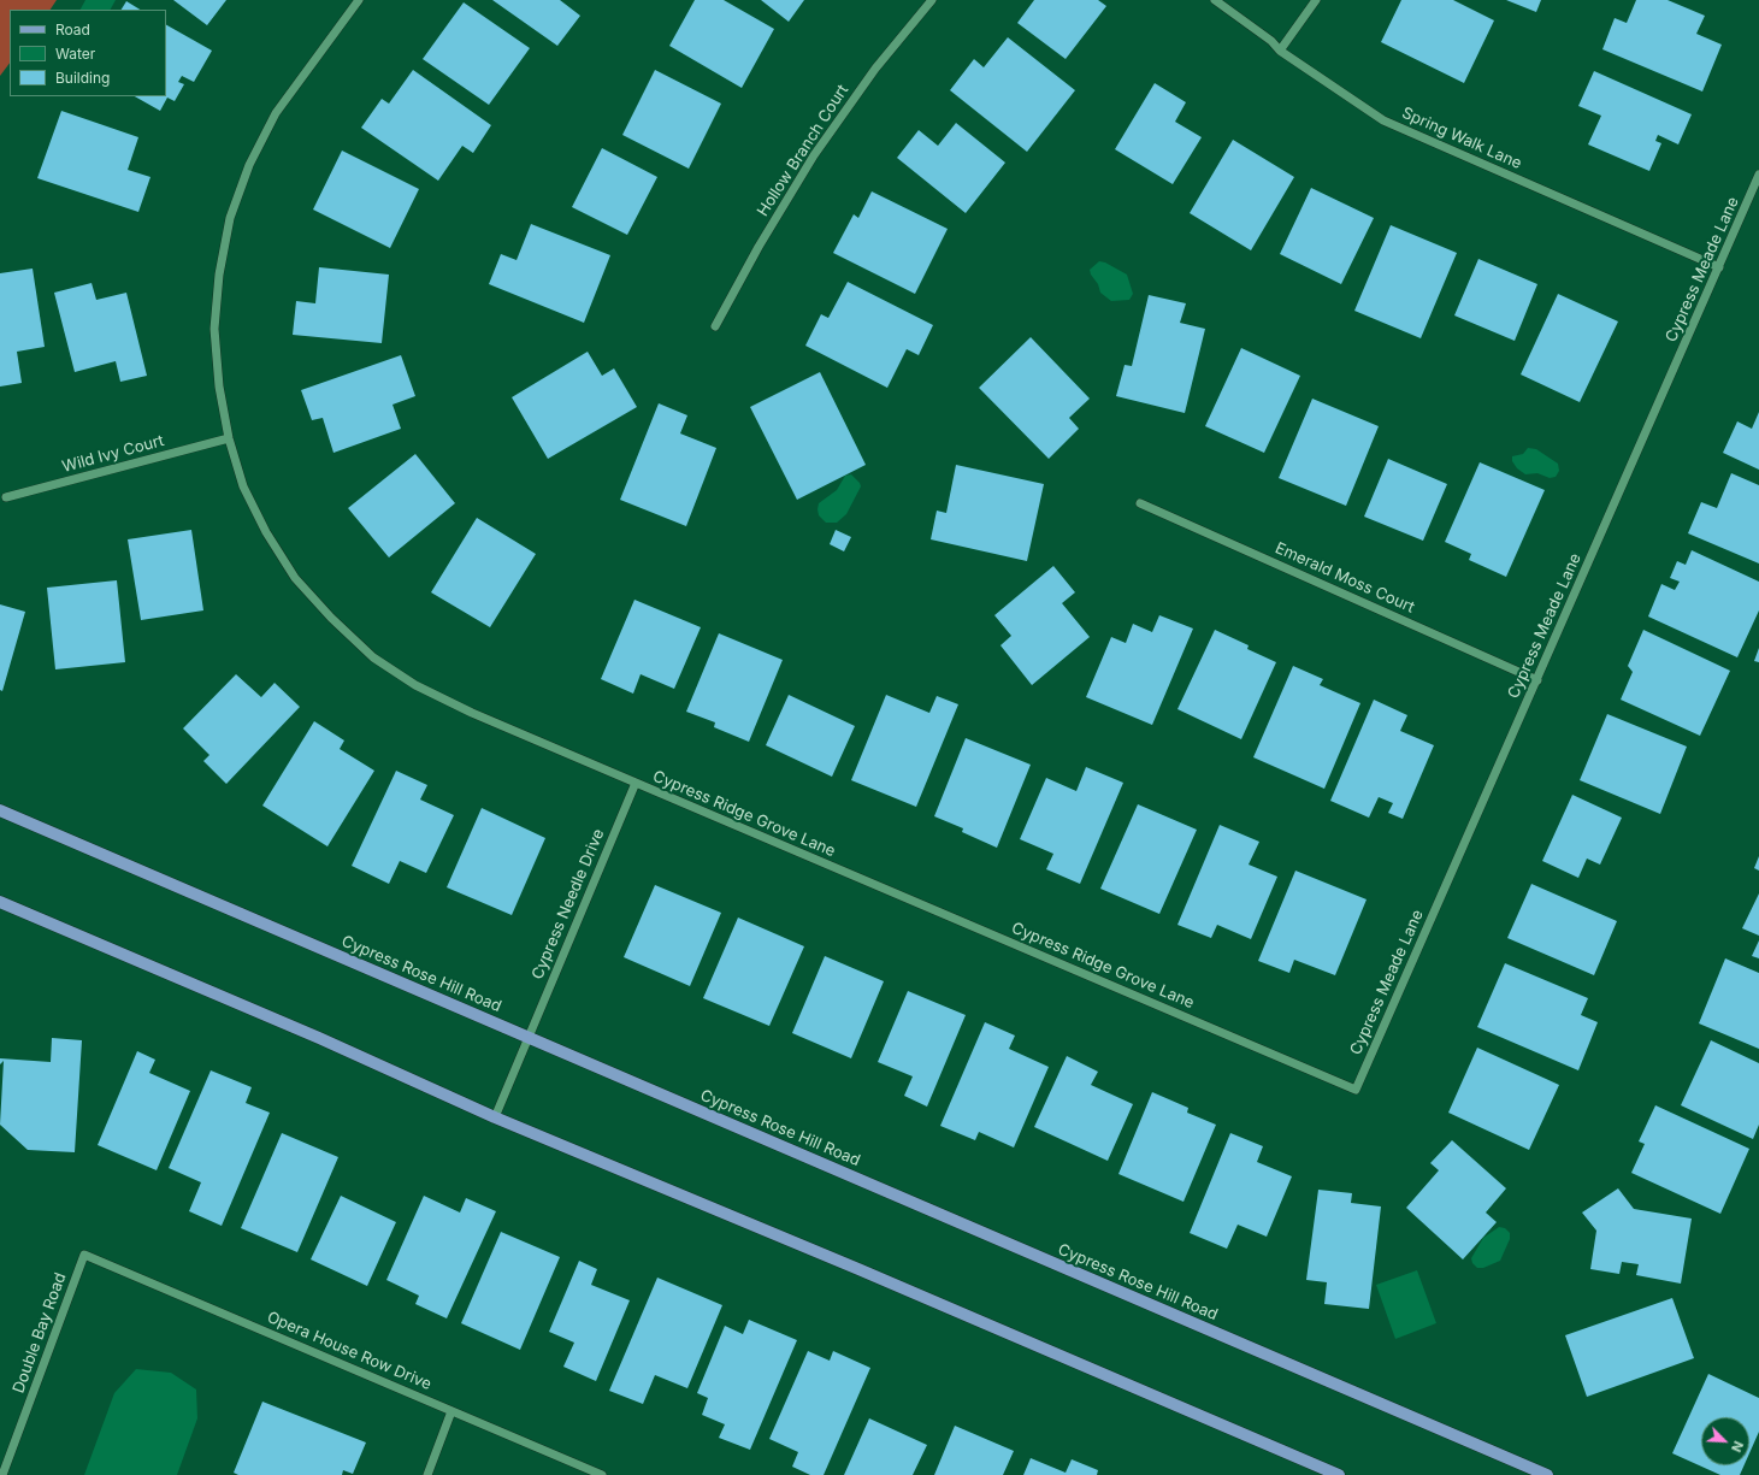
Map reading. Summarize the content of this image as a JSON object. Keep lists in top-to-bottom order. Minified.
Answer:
{"streets":{"main road":["Cypress Rose Hill Road"],"street":["Spring Walk Lane","Hollow Branch Court","Cypress Meade Lane","Wild Ivy Court","Emerald Moss Court","Cypress Ridge Grove Lane","Cypress Needle Drive","Double Bay Road","Opera House Row Drive"]},"crossings":[["Spring Walk Lane","Cypress Meade Lane"],["Cypress Meade Lane","Emerald Moss Court"],["Cypress Meade Lane","Cypress Ridge Grove Lane"],["Wild Ivy Court","Cypress Ridge Grove Lane"],["Cypress Ridge Grove Lane","Cypress Needle Drive"],["Cypress Needle Drive","Cypress Rose Hill Road"],["Double Bay Road","Opera House Row Drive"]],"legend":["Road","Water","Building"],"north":"bottom right"}
